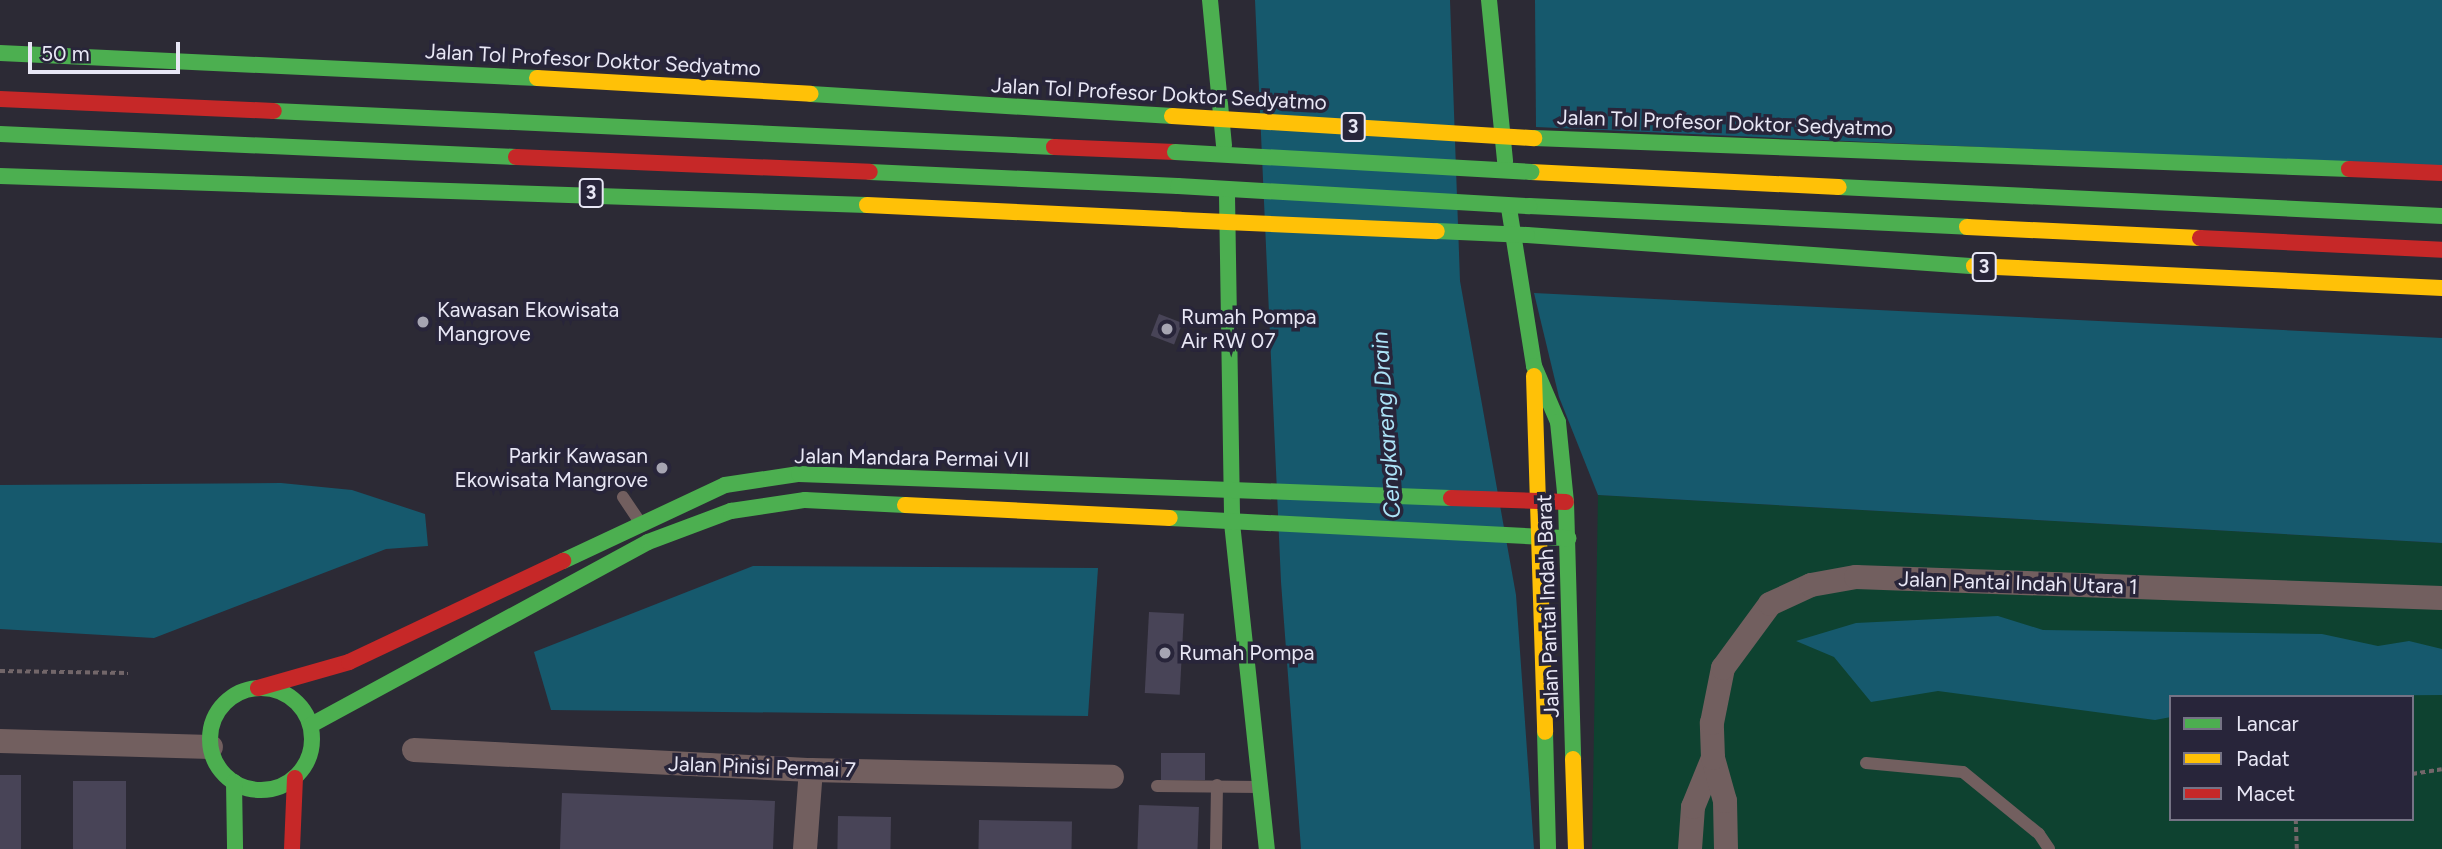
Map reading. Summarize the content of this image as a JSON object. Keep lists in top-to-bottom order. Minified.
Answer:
{"streets":{"main road":["Jalan Tol Profesor Doktor Sedyatmo","3","Jalan Mandara Permai VII","Jalan Pantai Indah Barat"],"street":["Jalan Pantai Indah Utara 1","Jalan Pinisi Permai 7"]},"crossings":[["Jalan Mandara Permai VII","Jalan Pantai Indah Barat"]],"water":["Cengkareng Drain"],"places":["Kawasan Ekowisata Mangrove","Rumah Pompa Air RW 07","Parkir Kawasan Ekowisata Mangrove","Rumah Pompa"],"legend":["Lancar","Padat","Macet"],"scale_bar":"50 m"}
